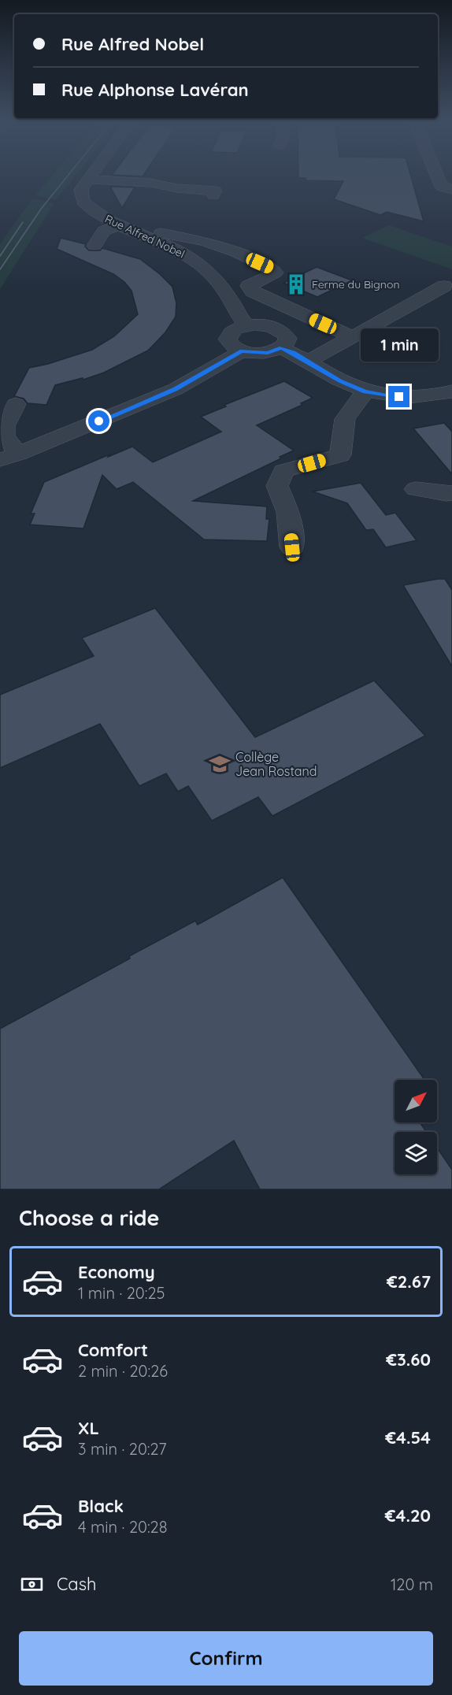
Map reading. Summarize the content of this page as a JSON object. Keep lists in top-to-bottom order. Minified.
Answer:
{"streets":{"street":["Rue Alfred Nobel"]},"places":{"building":["Ferme du Bignon"],"school or university":["Collège Jean Rostand"]},"north":"top right","page":{"banner":["Rue Alfred Nobel","Rue Alphonse Lavéran"],"bubble":"1 min","heading":"Choose a ride","list":[{"name":"Economy","note":"1 min · 20:25","value":"€2.67"},{"name":"Comfort","note":"2 min · 20:26","value":"€3.60"},{"name":"XL","note":"3 min · 20:27","value":"€4.54"},{"name":"Black","note":"4 min · 20:28","value":"€4.20"}],"pay":["Cash","120 m"],"buttons":"Confirm"}}
